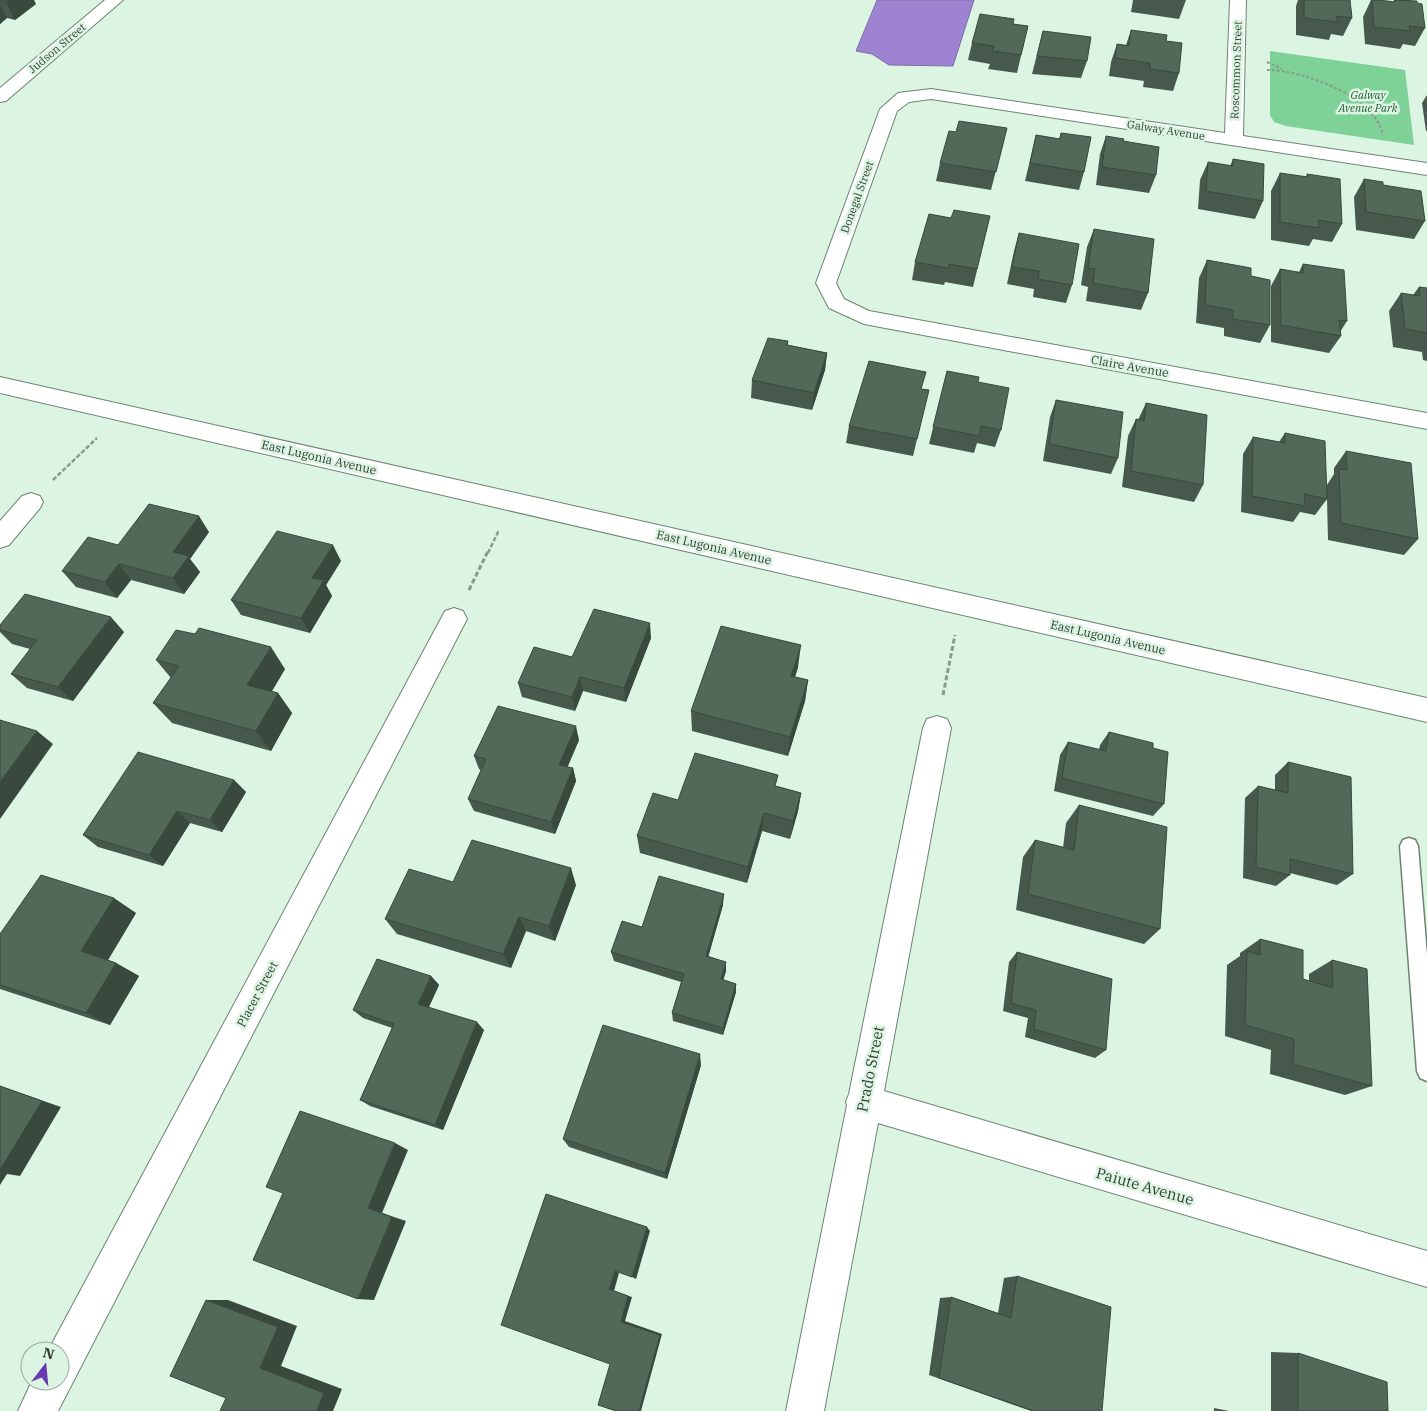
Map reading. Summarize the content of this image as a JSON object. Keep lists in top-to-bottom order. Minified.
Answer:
{"streets":{"street":["Judson Street","Roscommon Street","Galway Avenue","Donegal Street","Claire Avenue","East Lugonia Avenue","Placer Street","Prado Street","Paiute Avenue"]},"crossings":[["Roscommon Street","Galway Avenue"],["Galway Avenue","Donegal Street"],["Donegal Street","Claire Avenue"],["Prado Street","Paiute Avenue"]],"parks":["Galway Avenue Park"],"north":"top"}
